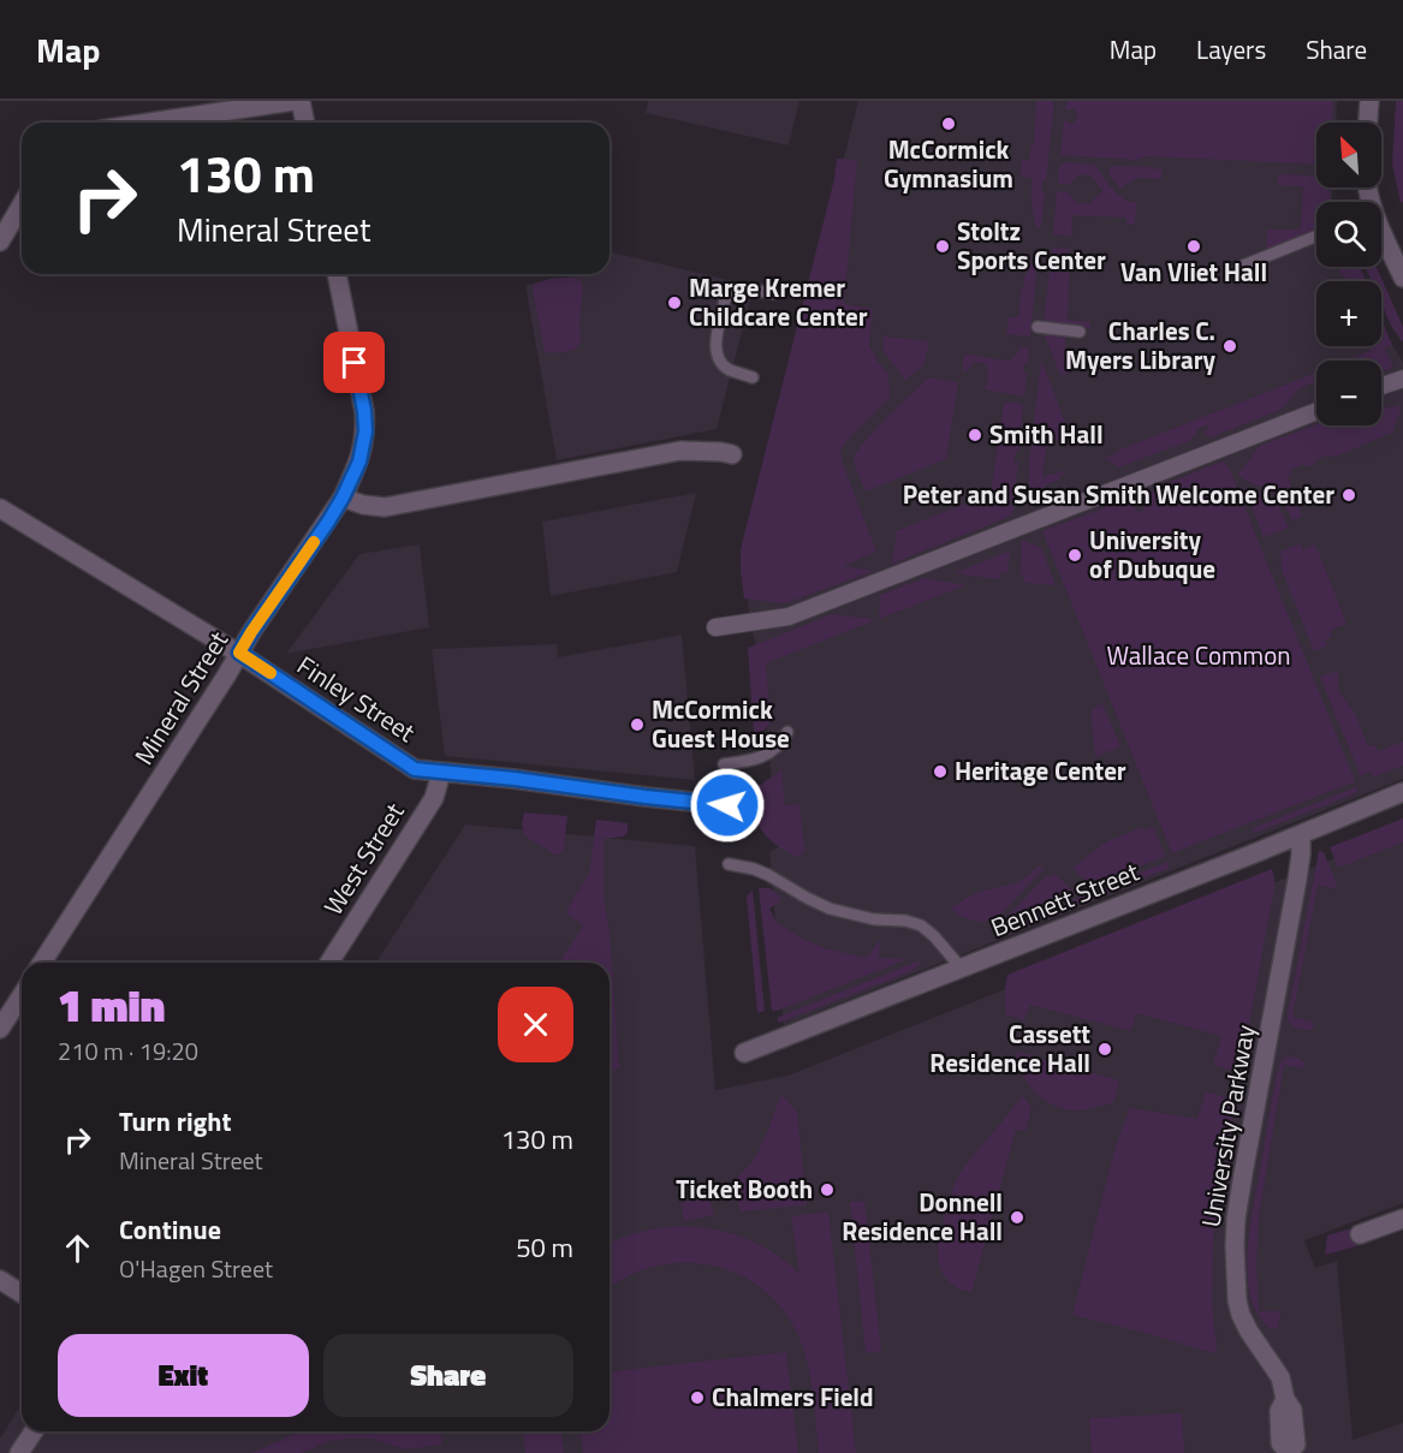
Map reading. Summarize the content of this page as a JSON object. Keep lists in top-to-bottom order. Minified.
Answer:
{"streets":{"street":["Mineral Street","Finley Street","West Street","Bennett Street","University Parkway"]},"crossings":[["Mineral Street","Finley Street"],["Finley Street","West Street"],["Bennett Street","University Parkway"]],"parks":["Wallace Common"],"places":["McCormick Gymnasium","Stoltz Sports Center","Van Vliet Hall","Marge Kremer Childcare Center","Charles C. Myers Library","Smith Hall","Peter and Susan Smith Welcome Center","University of Dubuque","McCormick Guest House","Heritage Center","Cassett Residence Hall","Ticket Booth","Donnell Residence Hall","Chalmers Field"],"north":"top left","page":{"header":"Map","nav":["Map","Layers","Share"],"map_buttons":["+","−"],"turn":["130 m","Mineral Street"],"heading":["1 min","210 m · 19:20"],"list":[{"name":"Turn right","note":"Mineral Street","value":"130 m"},{"name":"Continue","note":"O'Hagen Street","value":"50 m"}],"buttons":["Exit","Share"]}}
